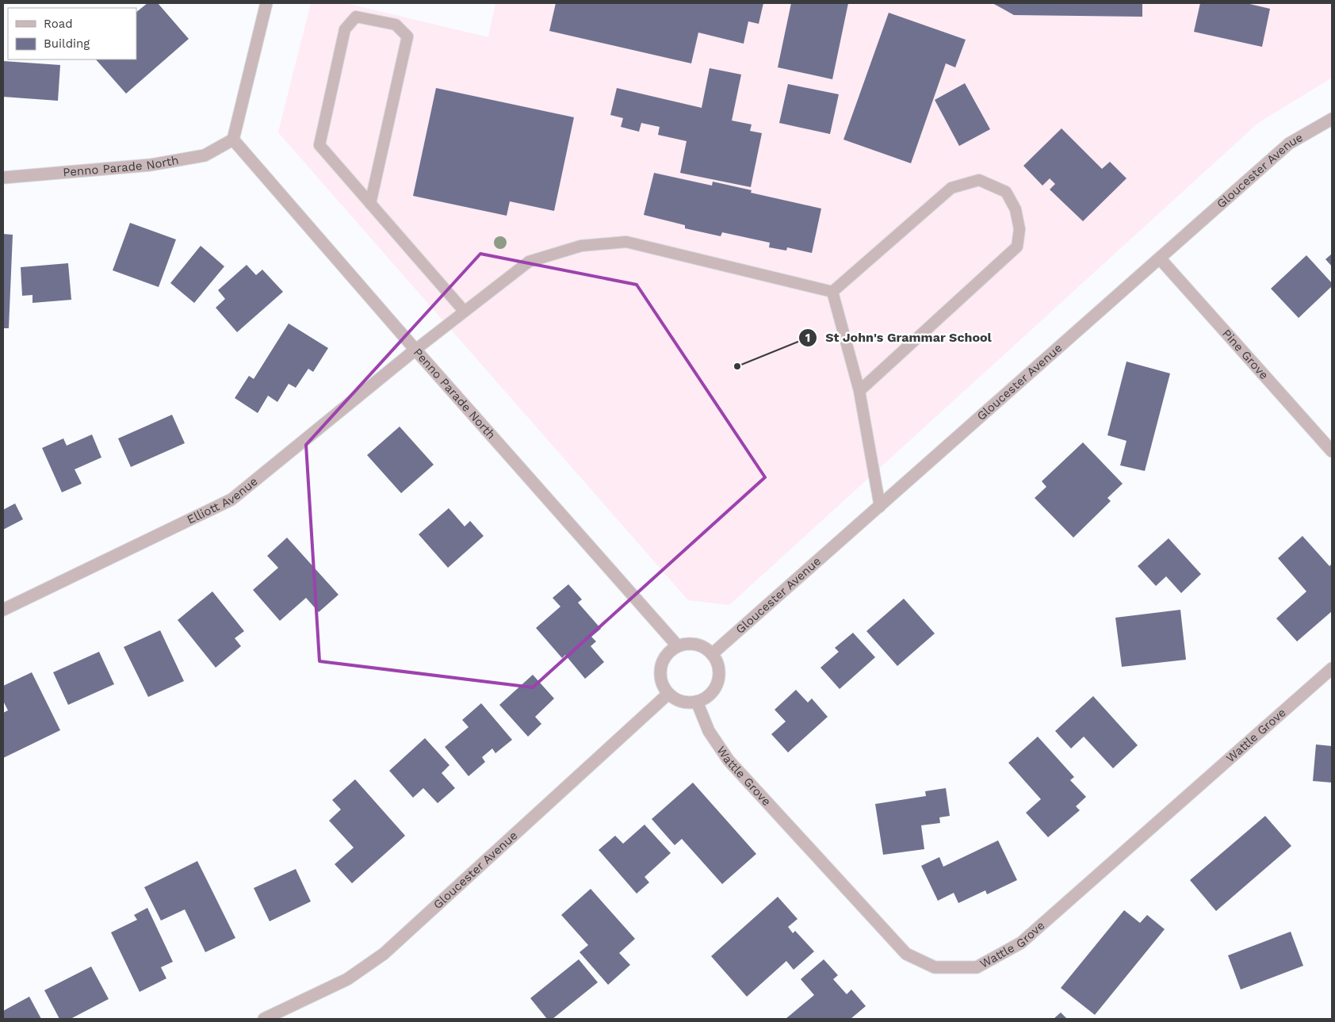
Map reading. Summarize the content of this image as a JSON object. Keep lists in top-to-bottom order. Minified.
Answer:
{"streets":{"street":["Penno Parade North","Gloucester Avenue","Pine Grove","Elliott Avenue","Wattle Grove"]},"crossings":[["Penno Parade North","Gloucester Avenue"],["Penno Parade North","Elliott Avenue"],["Penno Parade North","Wattle Grove"],["Gloucester Avenue","Pine Grove"],["Gloucester Avenue","Wattle Grove"]],"places":["St John's Grammar School"],"legend":["Road","Building"]}
